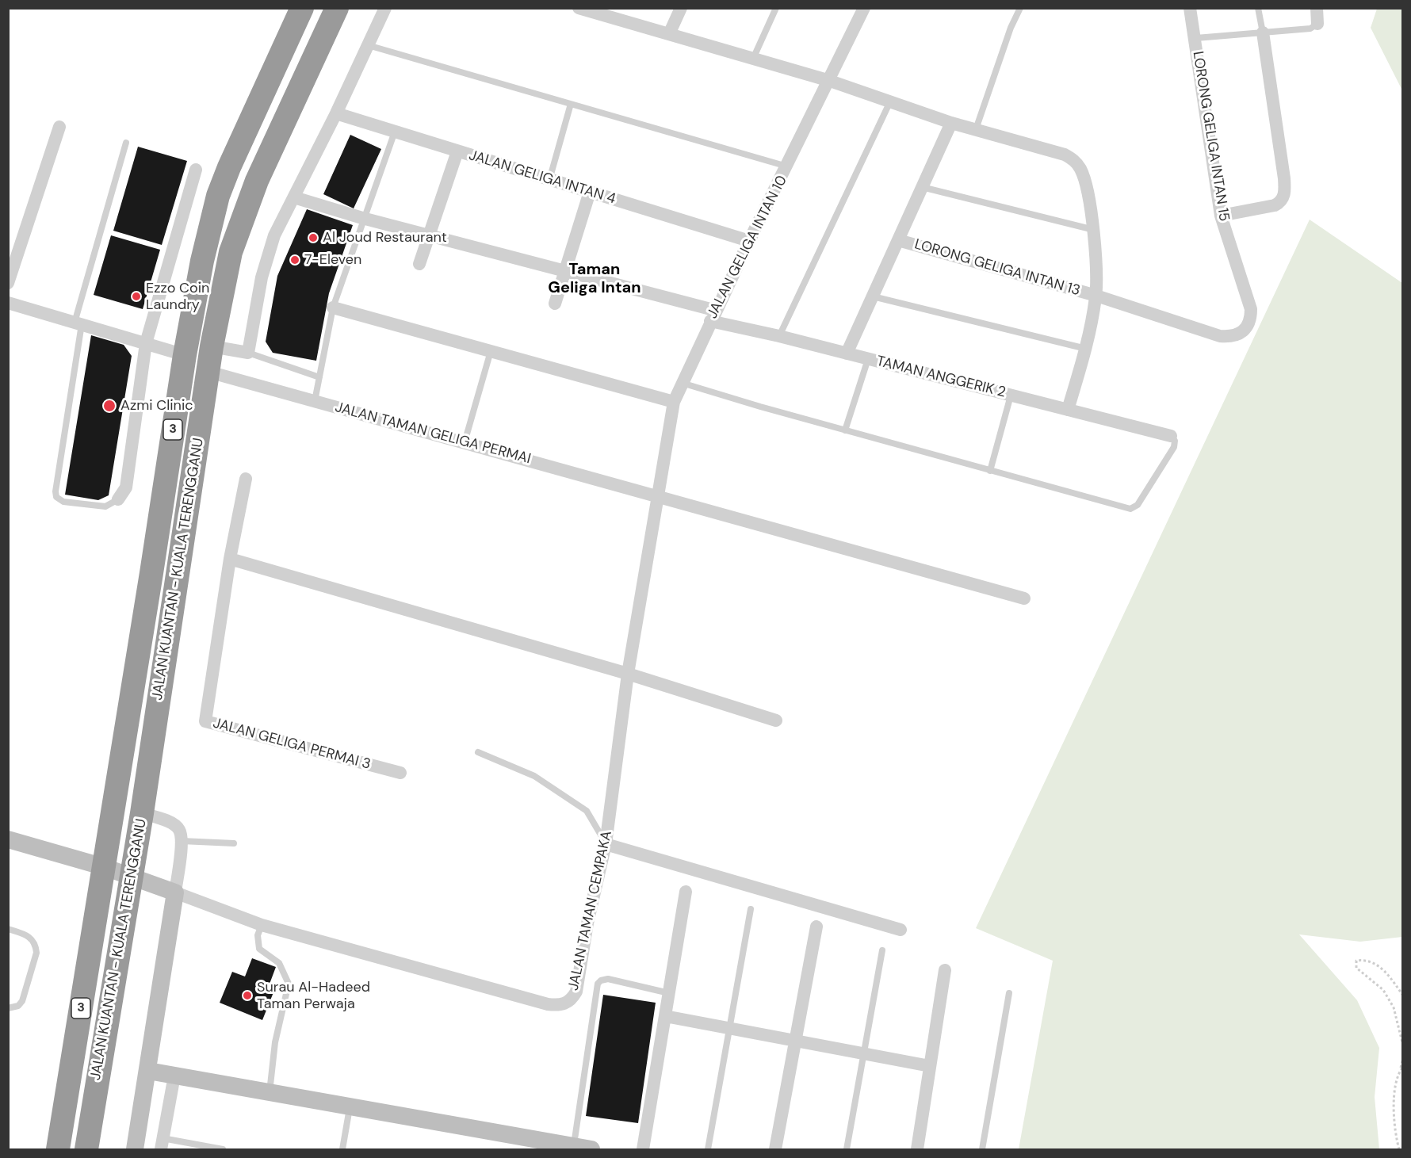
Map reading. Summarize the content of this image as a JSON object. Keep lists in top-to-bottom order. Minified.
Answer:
{"streets":{"highway":["3","JALAN KUANTAN - KUALA TERENGGANU"],"street":["LORONG GELIGA INTAN 15","JALAN GELIGA INTAN 4","JALAN GELIGA INTAN 10","LORONG GELIGA INTAN 13","TAMAN ANGGERIK 2","JALAN TAMAN GELIGA PERMAI","JALAN GELIGA PERMAI 3","JALAN TAMAN CEMPAKA"]},"crossings":[["LORONG GELIGA INTAN 15","LORONG GELIGA INTAN 13"],["JALAN GELIGA INTAN 4","JALAN GELIGA INTAN 10"],["JALAN GELIGA INTAN 10","TAMAN ANGGERIK 2"],["JALAN GELIGA INTAN 10","JALAN TAMAN GELIGA PERMAI"],["JALAN GELIGA INTAN 10","JALAN TAMAN CEMPAKA"],["JALAN TAMAN GELIGA PERMAI","JALAN KUANTAN - KUALA TERENGGANU"],["JALAN TAMAN GELIGA PERMAI","JALAN TAMAN CEMPAKA"]],"districts":["Taman Geliga Intan"],"places":["Al Joud Restaurant","7-Eleven","Ezzo Coin Laundry","Azmi Clinic","Surau Al-Hadeed Taman Perwaja"]}
